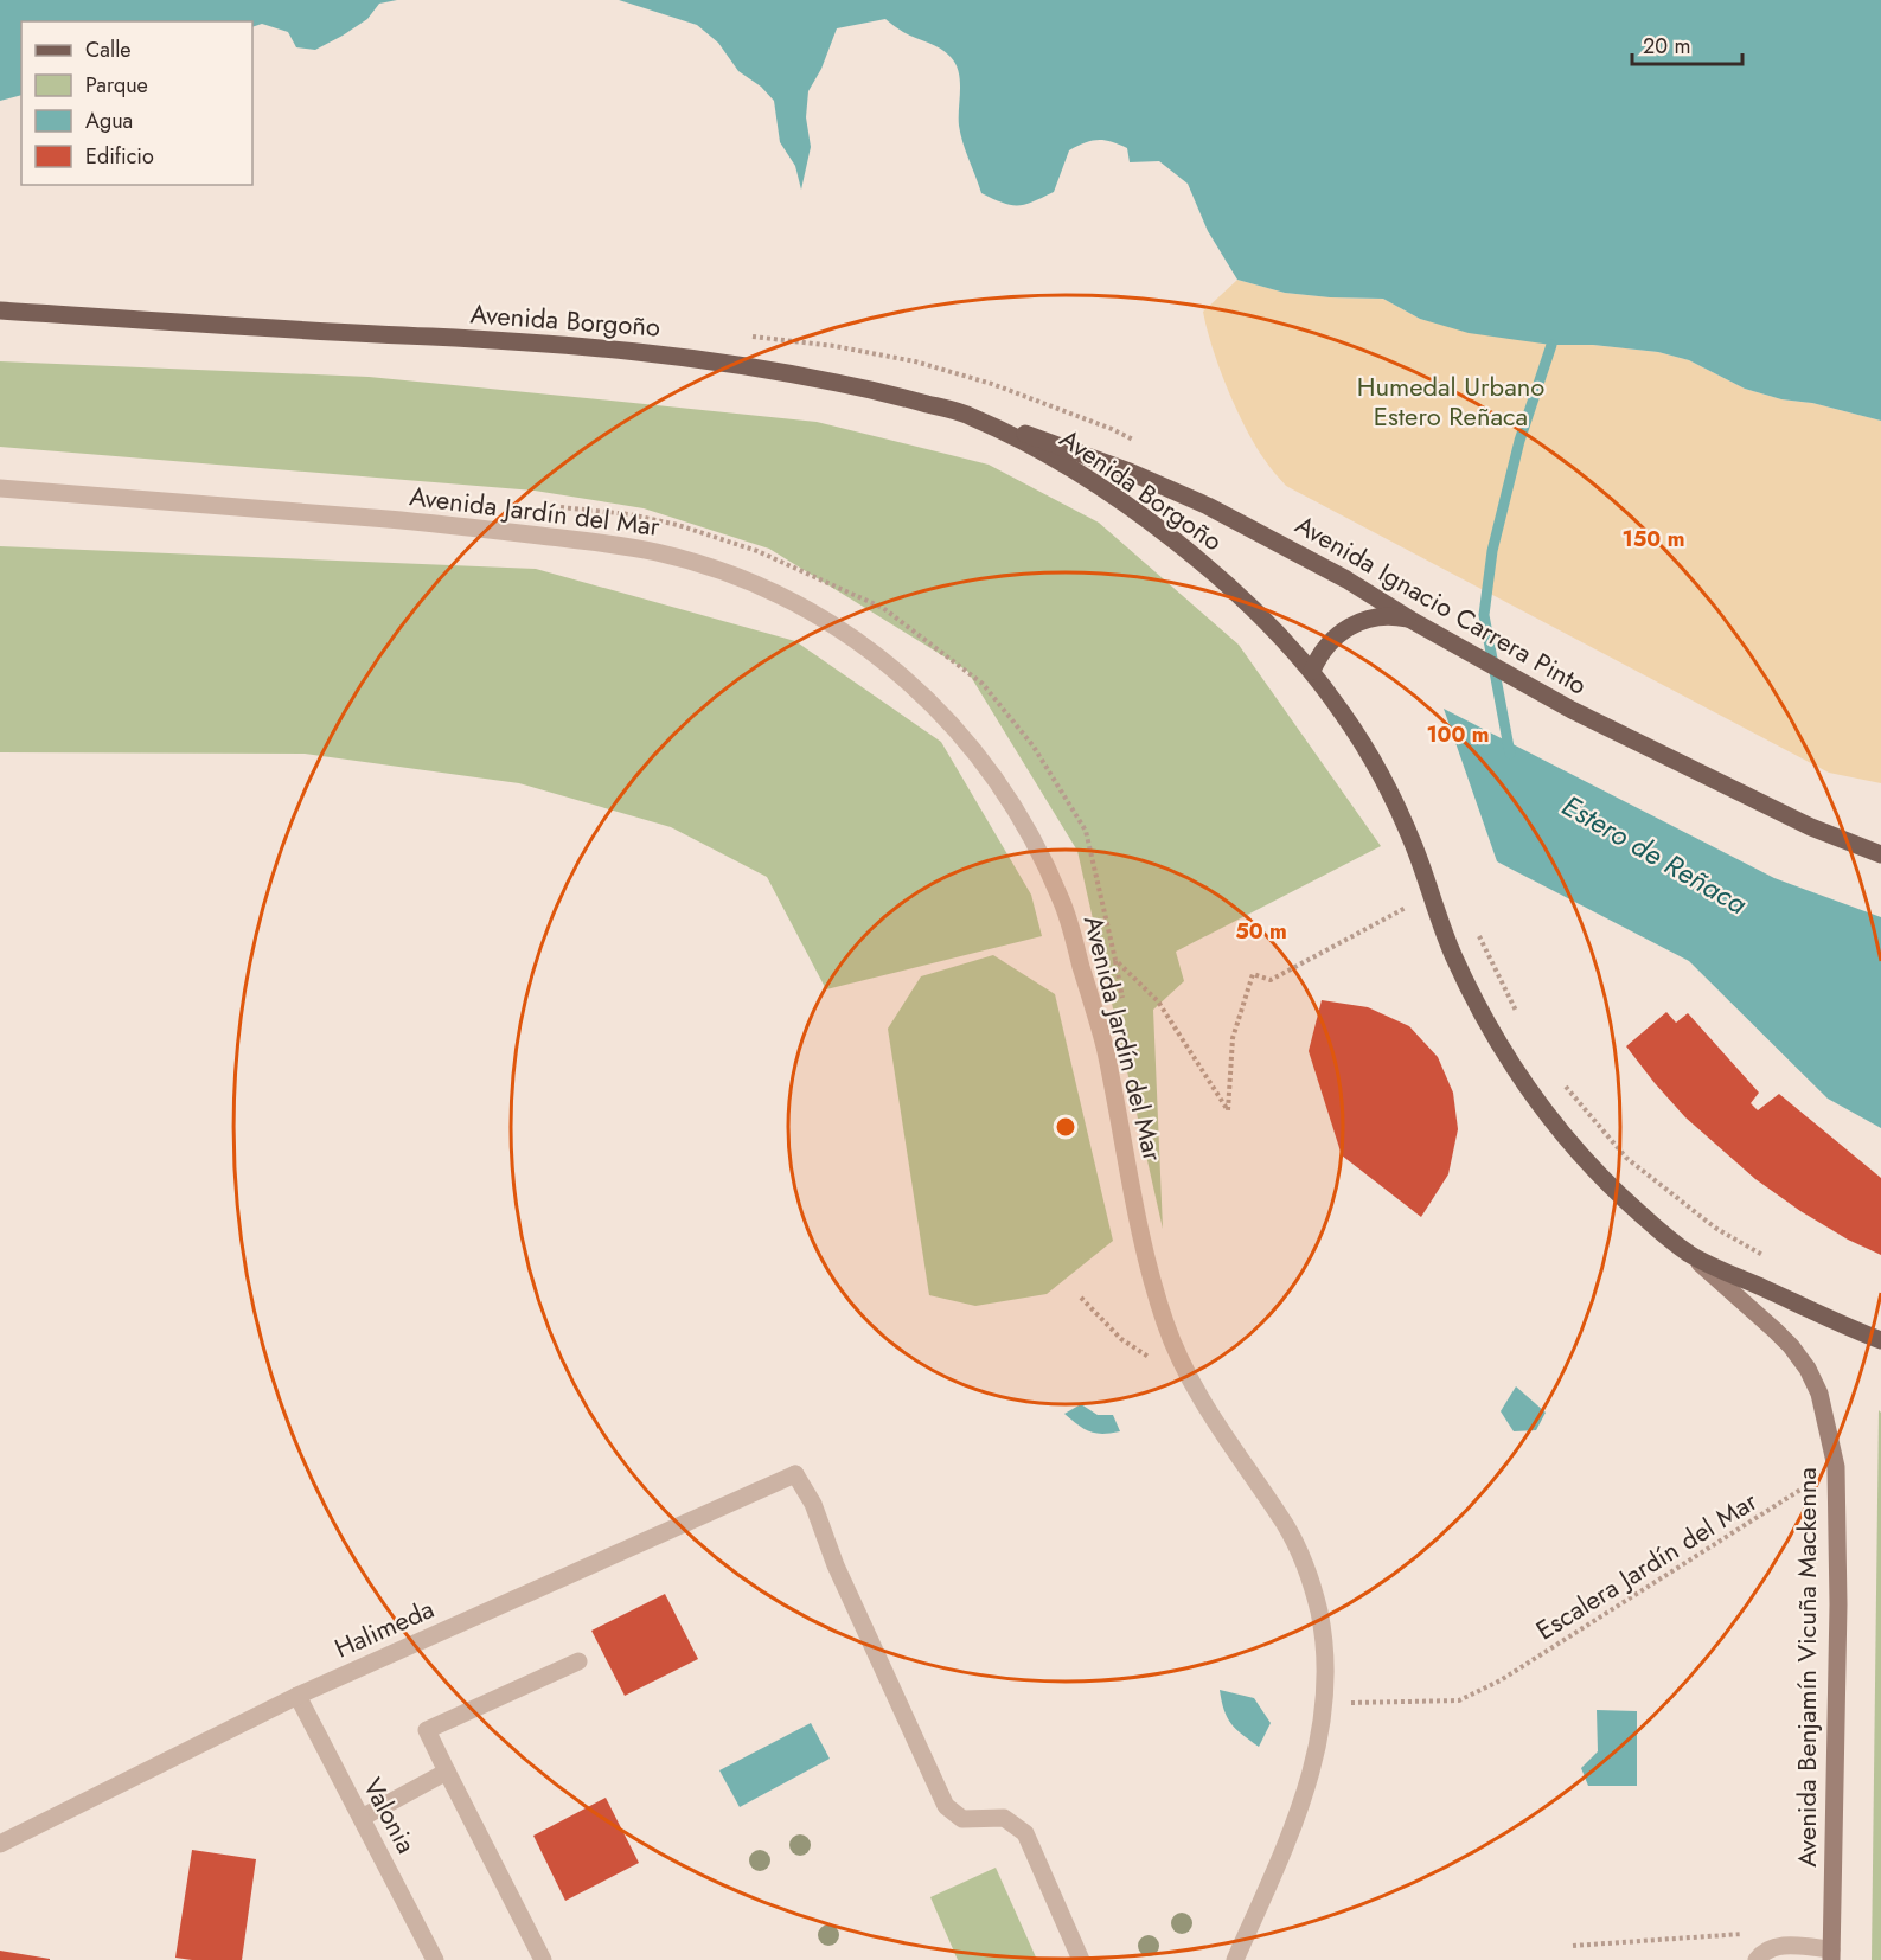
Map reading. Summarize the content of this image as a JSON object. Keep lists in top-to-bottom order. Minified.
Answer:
{"streets":{"main road":["Avenida Borgoño","Avenida Ignacio Carrera Pinto","Avenida Benjamín Vicuña Mackenna"],"street":["Avenida Jardín del Mar","Halimeda","Valonia"],"path":["Escalera Jardín del Mar"]},"crossings":[["Avenida Borgoño","Avenida Ignacio Carrera Pinto"],["Avenida Borgoño","Avenida Benjamín Vicuña Mackenna"],["Avenida Jardín del Mar","Escalera Jardín del Mar"],["Halimeda","Valonia"]],"water":["Estero de Reñaca"],"parks":["Humedal Urbano Estero Reñaca"],"legend":["Calle","Parque","Agua","Edificio"],"scale_bar":"20 m","rings":["150 m","100 m","50 m"]}
